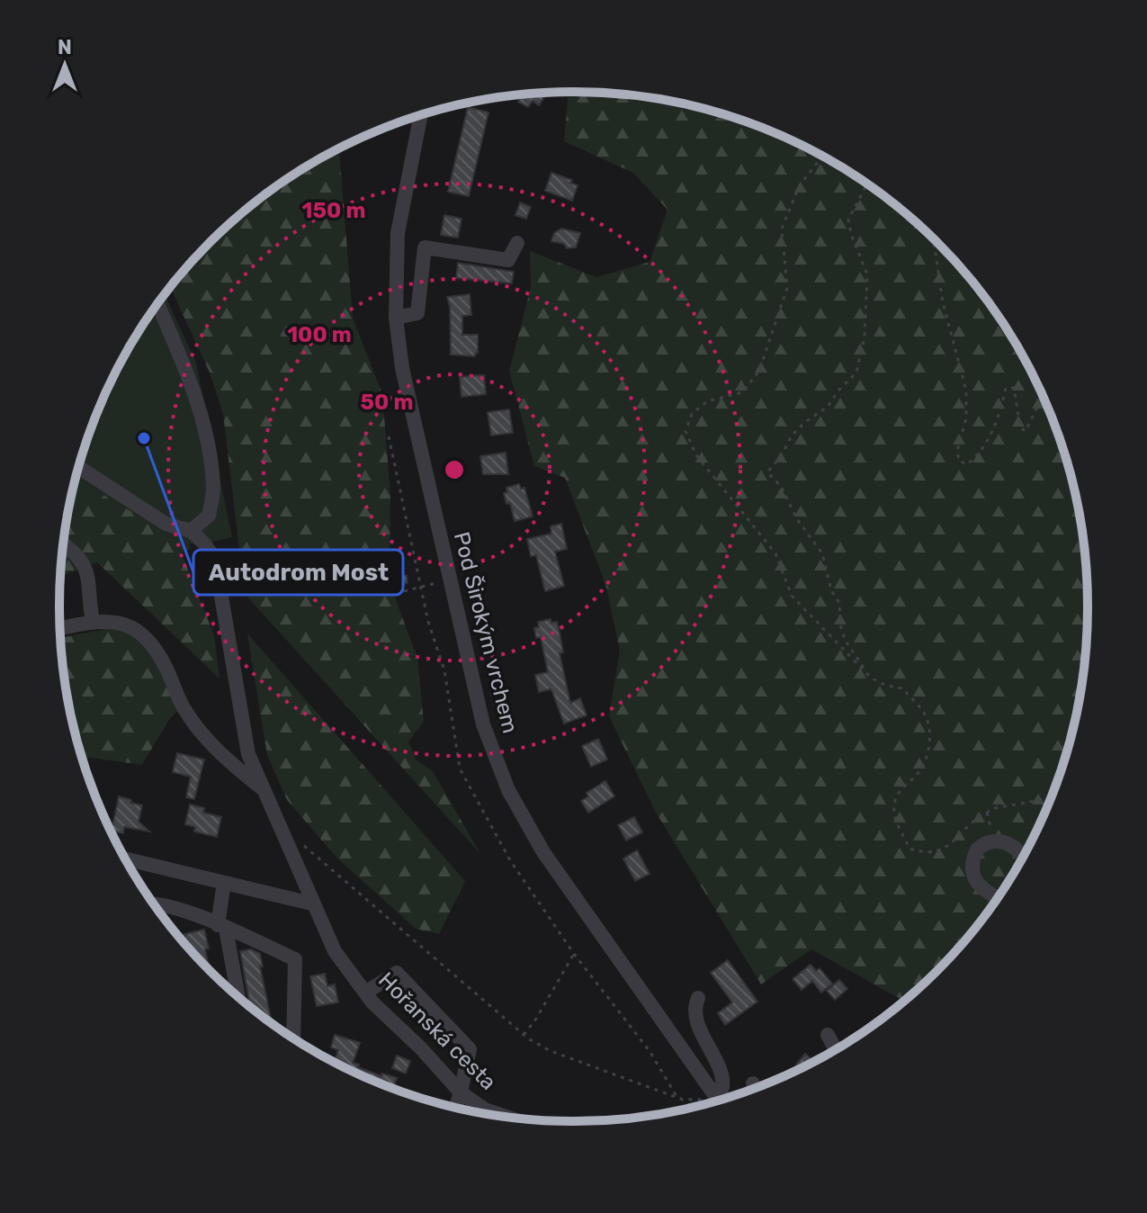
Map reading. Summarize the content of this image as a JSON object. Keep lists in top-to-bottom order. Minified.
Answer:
{"streets":{"street":["Pod Širokým vrchem","Hořanská cesta"]},"places":["Autodrom Most"],"north":"top","rings":["150 m","100 m","50 m"]}
